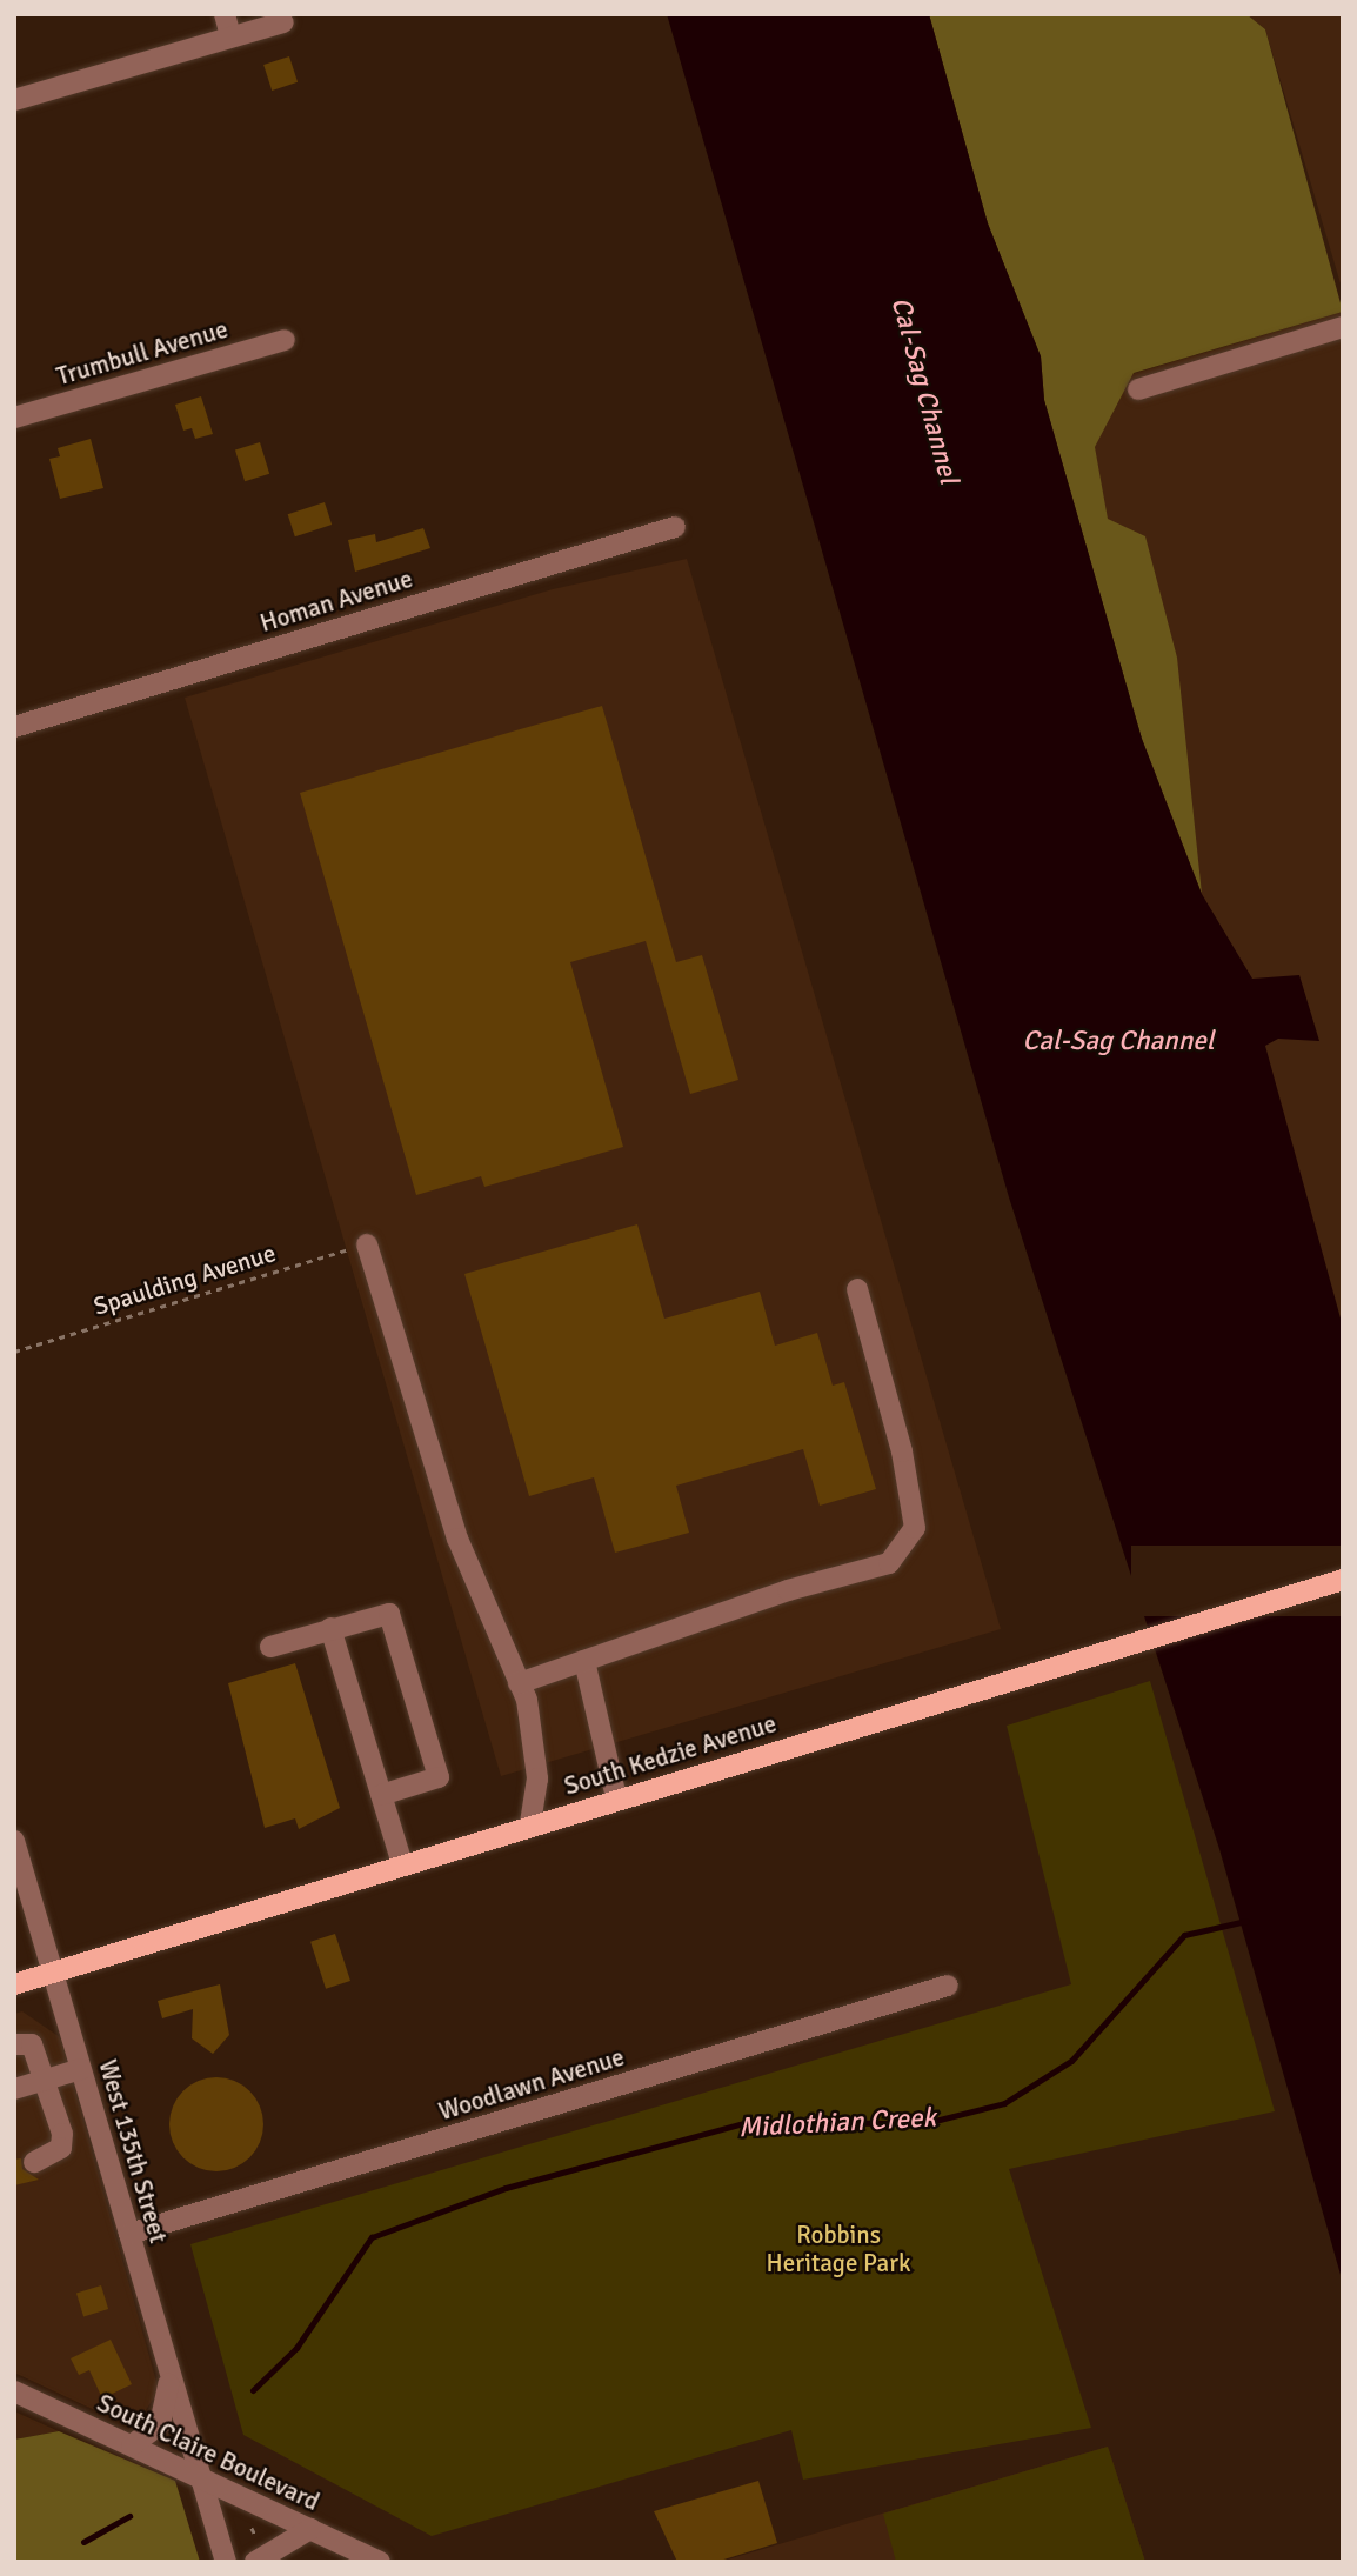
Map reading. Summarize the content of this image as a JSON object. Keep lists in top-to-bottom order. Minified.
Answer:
{"streets":{"main road":["South Kedzie Avenue"],"street":["Trumbull Avenue","Homan Avenue","Woodlawn Avenue","West 135th Street","South Claire Boulevard"],"path":["Spaulding Avenue"]},"crossings":[["South Kedzie Avenue","West 135th Street"],["Woodlawn Avenue","West 135th Street"],["West 135th Street","South Claire Boulevard"]],"water":["Cal-Sag Channel","Midlothian Creek"],"parks":["Robbins Heritage Park"]}
